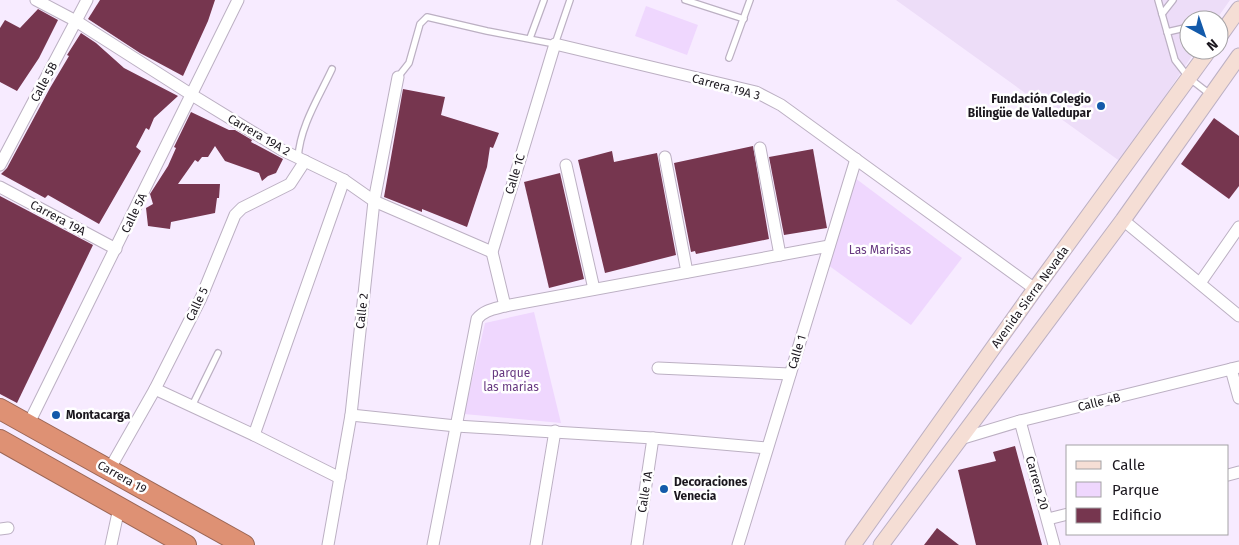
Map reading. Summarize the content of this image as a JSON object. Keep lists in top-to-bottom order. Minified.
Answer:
{"streets":{"highway":["Carrera 19"],"main road":["Avenida Sierra Nevada"],"street":["Calle 5B","Carrera 19A 3","Carrera 19A 2","Calle 1C","Calle 5A","Carrera 19A","Calle 5","Calle 2","Calle 1","Calle 4B","Carrera 20","Calle 1A"]},"crossings":[["Calle 5B","Carrera 19A 2"],["Carrera 19A 3","Calle 1C"],["Carrera 19A 3","Avenida Sierra Nevada"],["Carrera 19A 3","Calle 2"],["Carrera 19A 3","Calle 1"],["Carrera 19A 2","Calle 1C"],["Carrera 19A 2","Calle 5A"],["Carrera 19A 2","Calle 5"],["Carrera 19A 2","Calle 2"],["Calle 5A","Carrera 19A"],["Calle 5A","Carrera 19"],["Calle 5","Carrera 19"],["Calle 4B","Carrera 20"]],"parks":["Las Marisas","parque las marias"],"places":["Fundación Colegio Bilingüe de Valledupar","Montacarga","Decoraciones Venecia"],"legend":["Calle","Parque","Edificio"],"north":"bottom right"}
